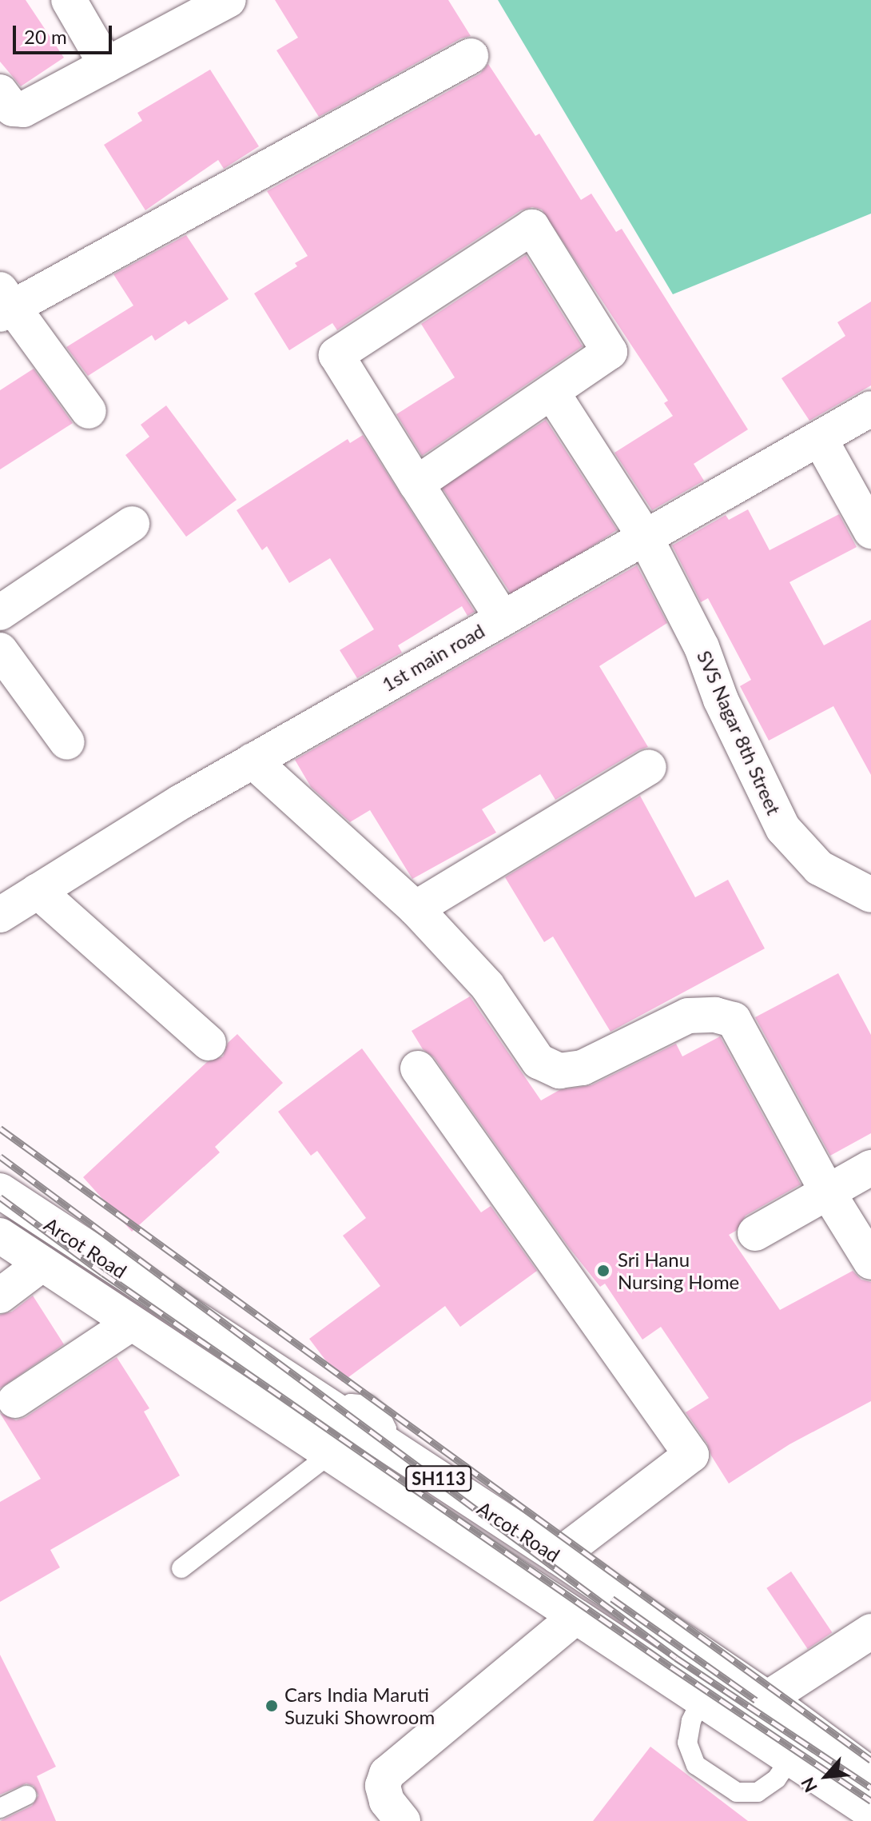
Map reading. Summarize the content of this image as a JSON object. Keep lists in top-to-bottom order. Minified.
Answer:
{"streets":{"street":["1st main road","SVS Nagar 8th Street","Arcot Road","SH113"]},"crossings":[["1st main road","SVS Nagar 8th Street"]],"places":["Sri Hanu Nursing Home","Cars India Maruti Suzuki Showroom"],"scale_bar":"20 m","north":"bottom left"}
